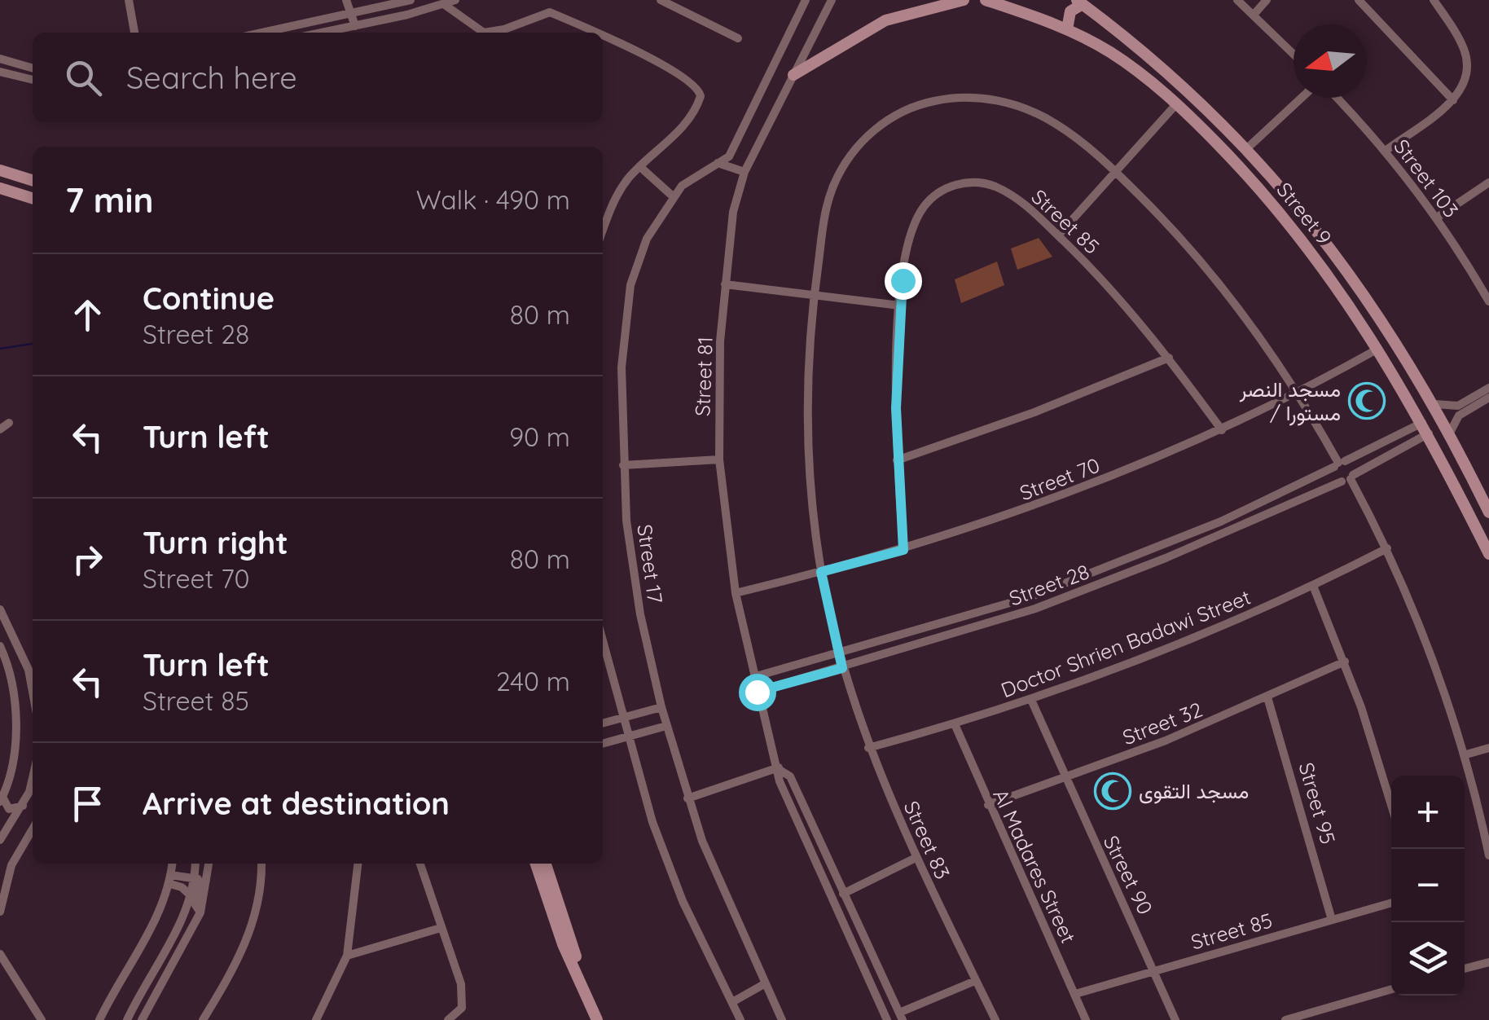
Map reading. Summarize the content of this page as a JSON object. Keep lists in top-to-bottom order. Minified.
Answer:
{"streets":{"main road":["Street 9"],"street":["Street 103","Street 85","Street 81","Street 70","Street 17","Street 28","Doctor Shrien Badawi Street","Street 32","Street 95","Street 83","Al Madares Street","Street 90"]},"crossings":[["Street 9","Street 70"],["Street 9","Street 28"],["Street 85","Street 70"],["Street 85","Street 95"],["Street 85","Al Madares Street"],["Street 85","Street 90"],["Street 81","Street 70"],["Street 81","Street 28"],["Street 70","Street 83"],["Street 28","Street 83"],["Doctor Shrien Badawi Street","Street 83"],["Doctor Shrien Badawi Street","Al Madares Street"],["Doctor Shrien Badawi Street","Street 90"],["Street 32","Street 95"],["Street 32","Al Madares Street"],["Street 32","Street 90"]],"places":{"mosque":["مسجد النصر / مستورا","مسجد التقوى"]},"north":"left","page":{"search":"Search here","heading":["7 min","Walk · 490 m"],"list":[["Continue","Street 28","80 m"],["Turn left","90 m"],["Turn right","Street 70","80 m"],["Turn left","Street 85","240 m"],"Arrive at destination"],"map_buttons":["+","−"]}}
